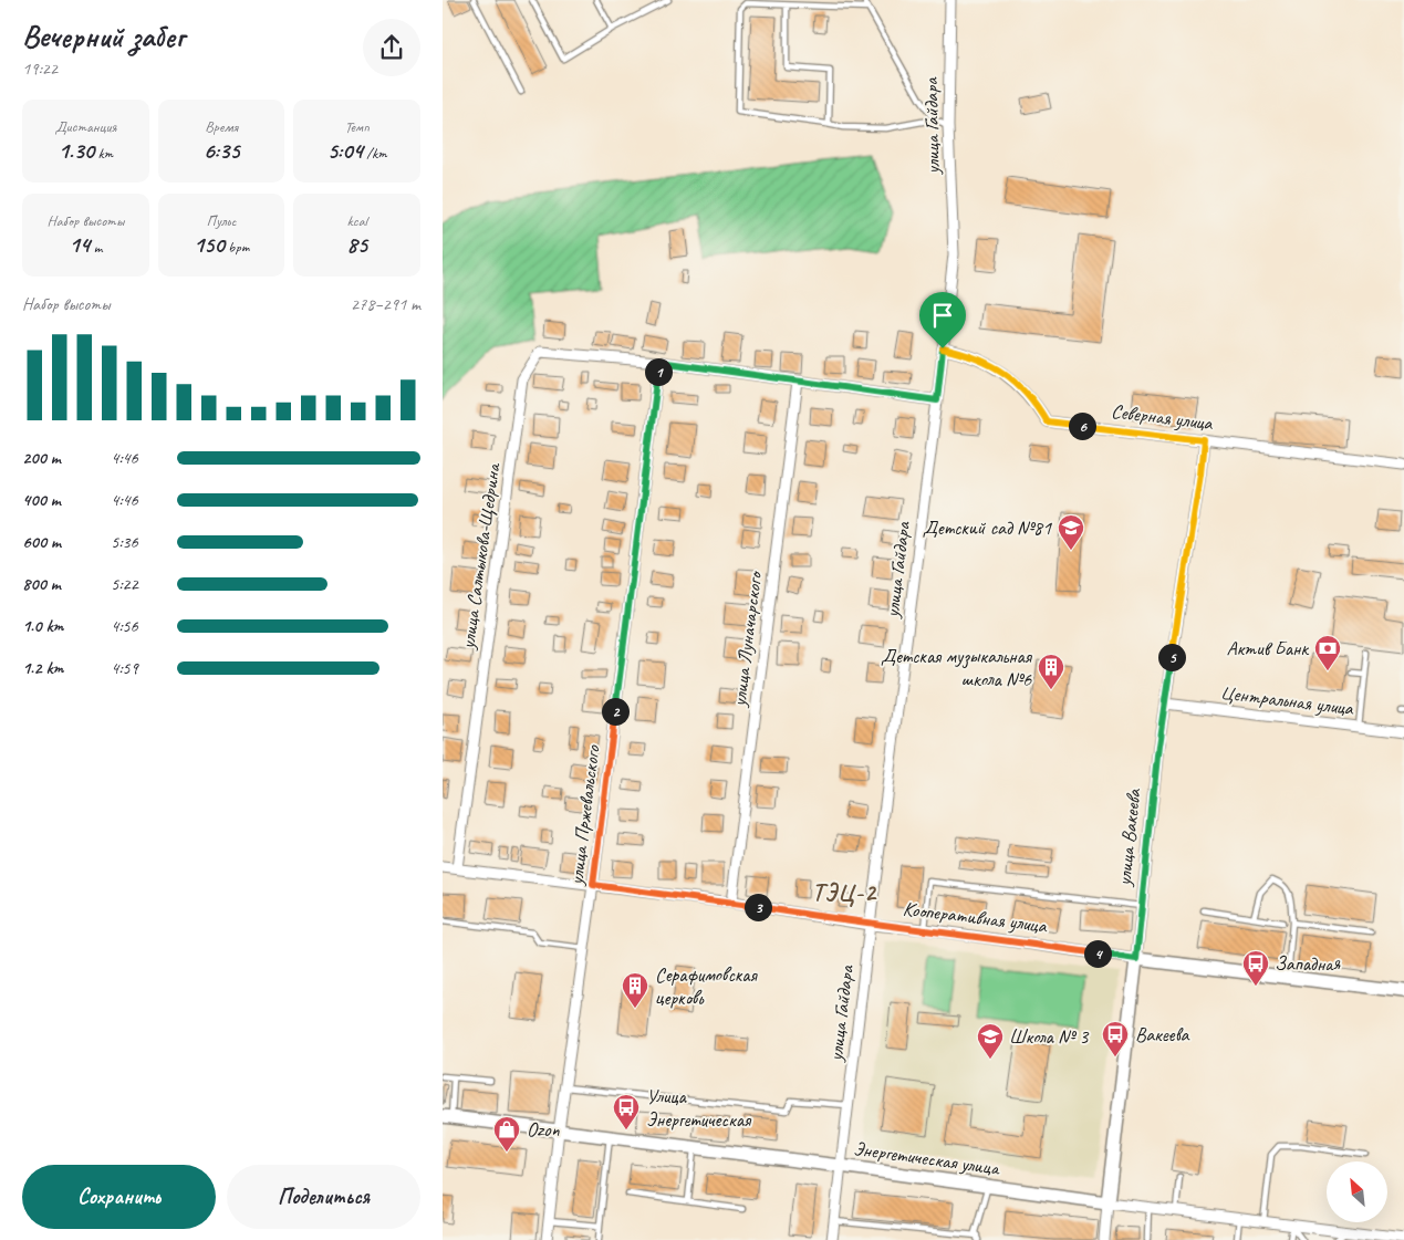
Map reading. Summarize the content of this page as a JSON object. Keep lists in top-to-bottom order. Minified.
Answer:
{"streets":{"street":["улица Гайдара","Северная улица","улица Салтыкова-Щедрина","улица Луначарского","Центральная улица","улица Пржевальского","улица Вакеева","Кооперативная улица","Энергетическая улица"]},"crossings":[["улица Гайдара","Северная улица"],["улица Гайдара","Кооперативная улица"],["улица Гайдара","Энергетическая улица"],["Северная улица","улица Вакеева"],["улица Салтыкова-Щедрина","улица Пржевальского"],["улица Салтыкова-Щедрина","Кооперативная улица"],["улица Луначарского","Кооперативная улица"],["Центральная улица","улица Вакеева"],["улица Пржевальского","Кооперативная улица"],["улица Пржевальского","Энергетическая улица"],["улица Вакеева","Кооперативная улица"],["улица Вакеева","Энергетическая улица"]],"districts":["ТЭЦ-2"],"places":{"school or university":["Детский сад №81","Школа № 3"],"bank":["Актив Банк"],"building":["Детская музыкальная школа №6","Серафимовская церковь"],"bus stop":["Западная","Вакеева","Улица Энергетическая"],"shop":["Ozon"]},"north":"top left","page":{"heading":["Вечерний забег","19:22"],"stats":[["Дистанция","1.30 km"],["Время","6:35"],["Темп","5:04 /km"],["Набор высоты","14 m"],["Пульс","150 bpm"],["kcal","85"]],"chart":["Набор высоты","278–291 m"],"pins":["1","6","5","2","3","4"],"list":[{"name":"200 m","note":"4:46"},{"name":"400 m","note":"4:46"},{"name":"600 m","note":"5:36"},{"name":"800 m","note":"5:22"},{"name":"1.0 km","note":"4:56"},{"name":"1.2 km","note":"4:59"}],"buttons":["Сохранить","Поделиться"]}}
